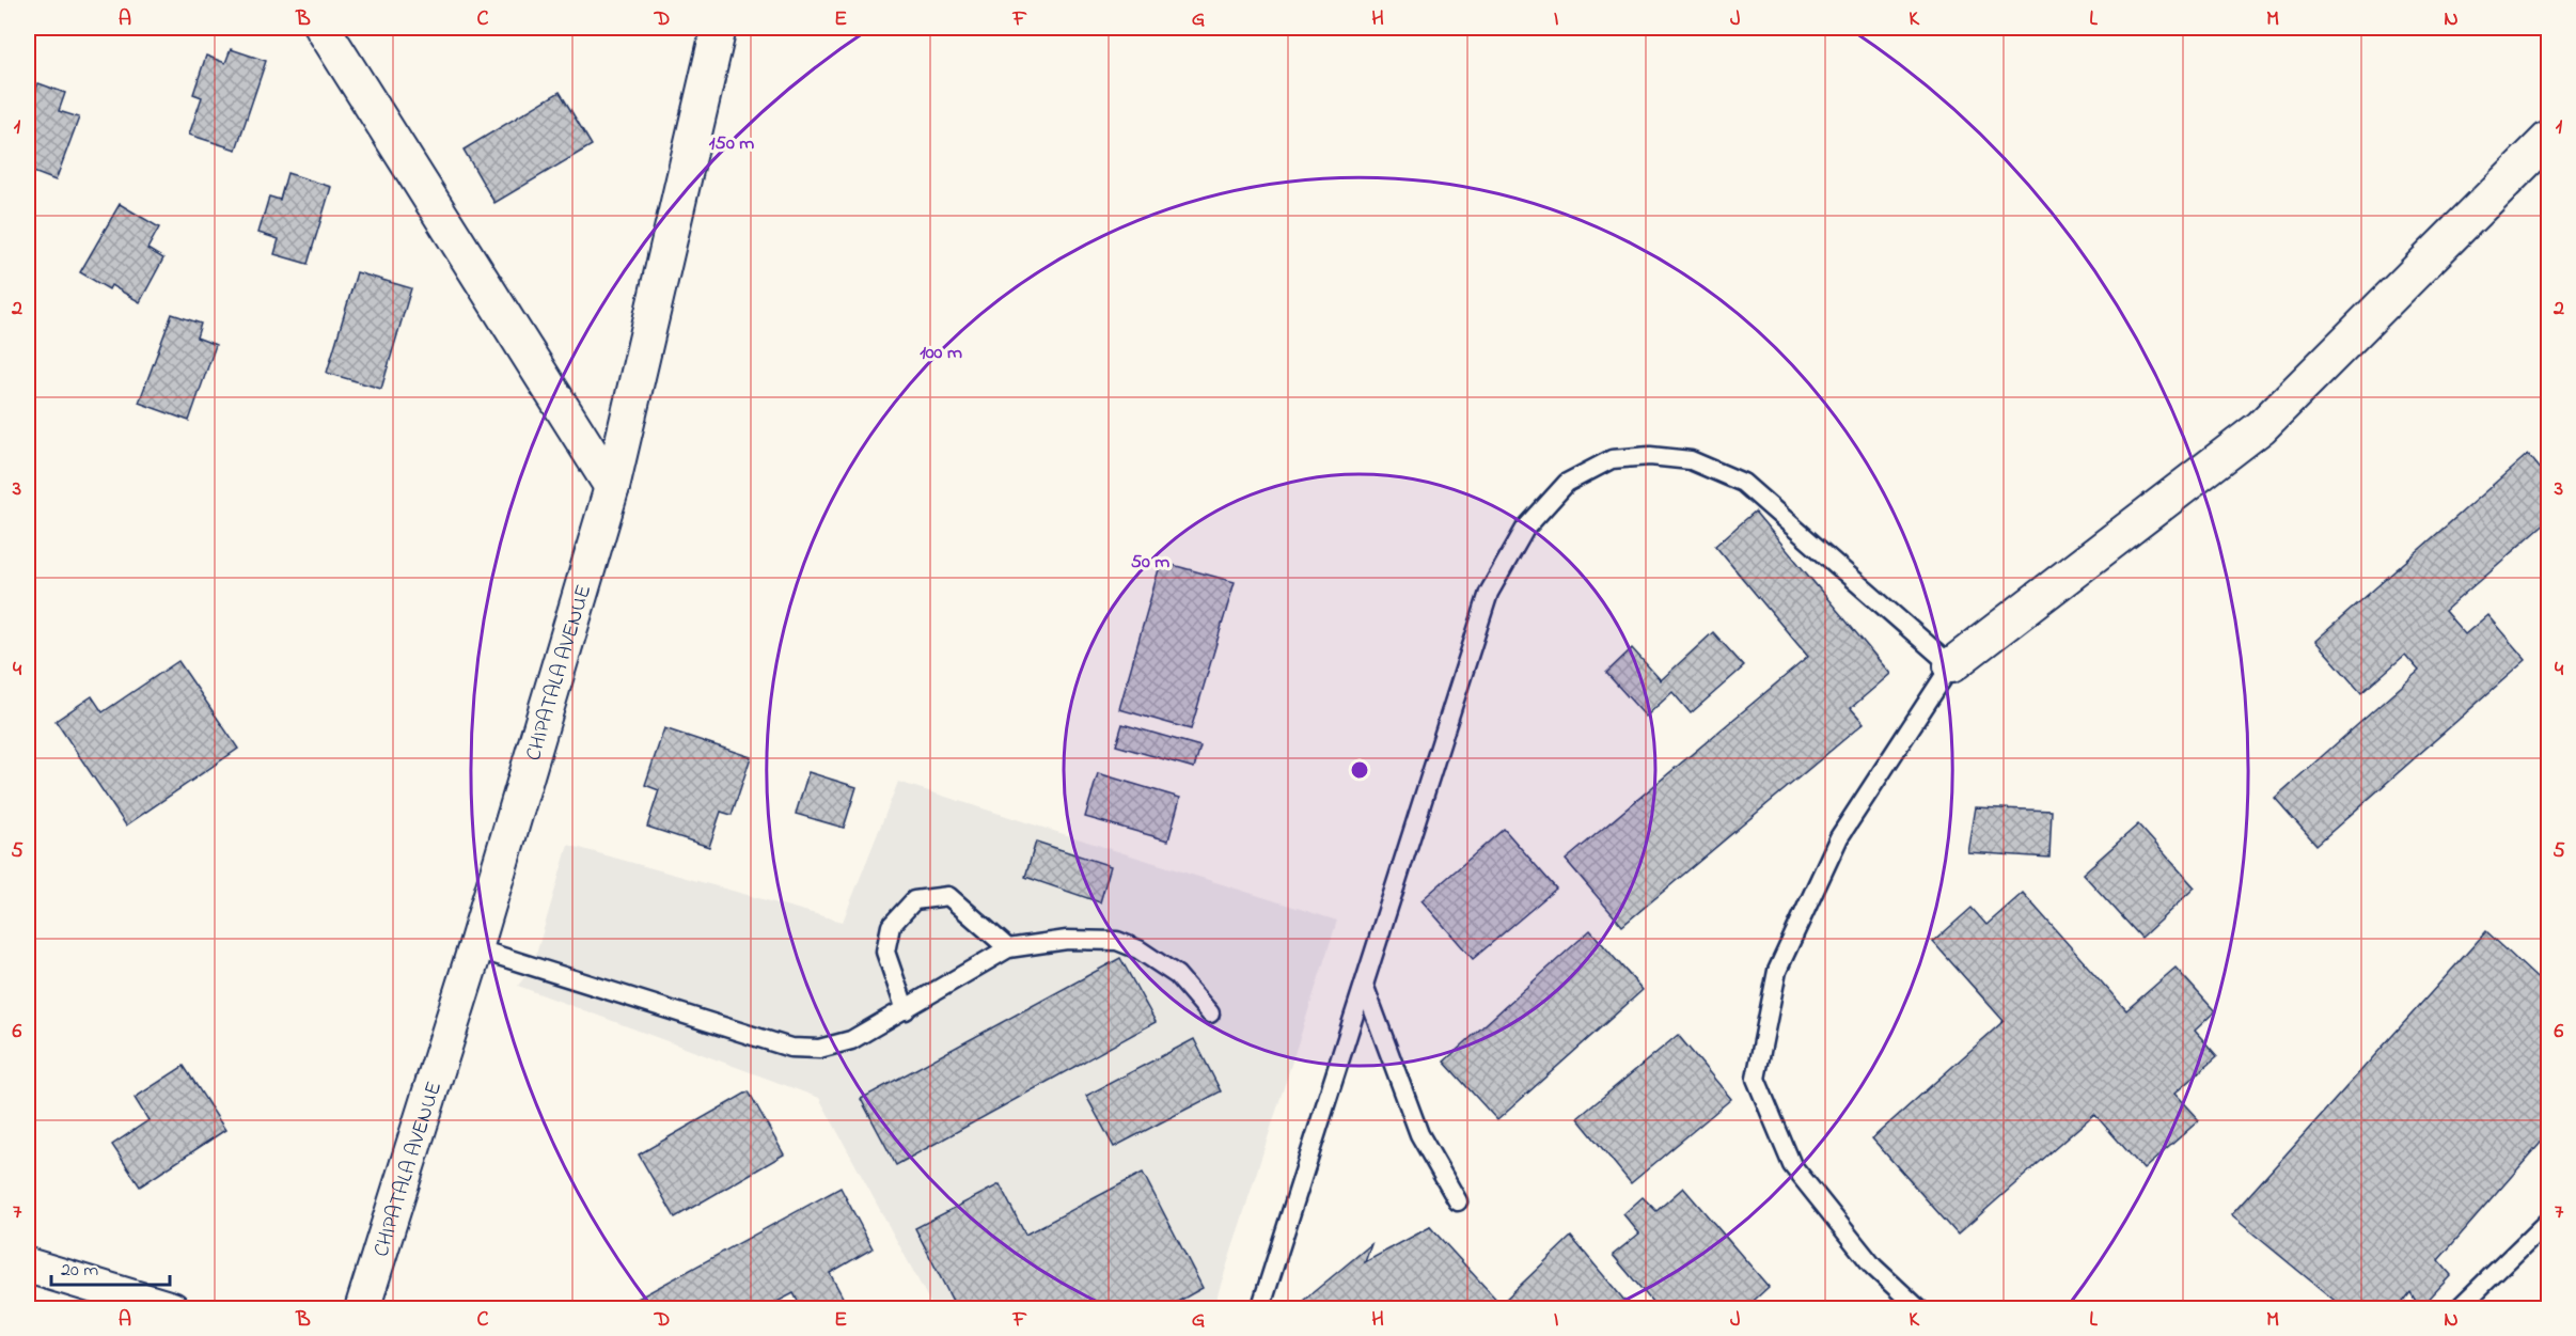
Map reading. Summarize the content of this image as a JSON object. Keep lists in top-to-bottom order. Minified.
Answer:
{"streets":{"street":["CHIPATALA AVENUE"]},"scale_bar":"20 m","grid":{"columns":["A","B","C","D","E","F","G","H","I","J","K","L","M","N"],"rows":["1","2","3","4","5","6","7"]},"rings":["150 m","100 m","50 m"]}
